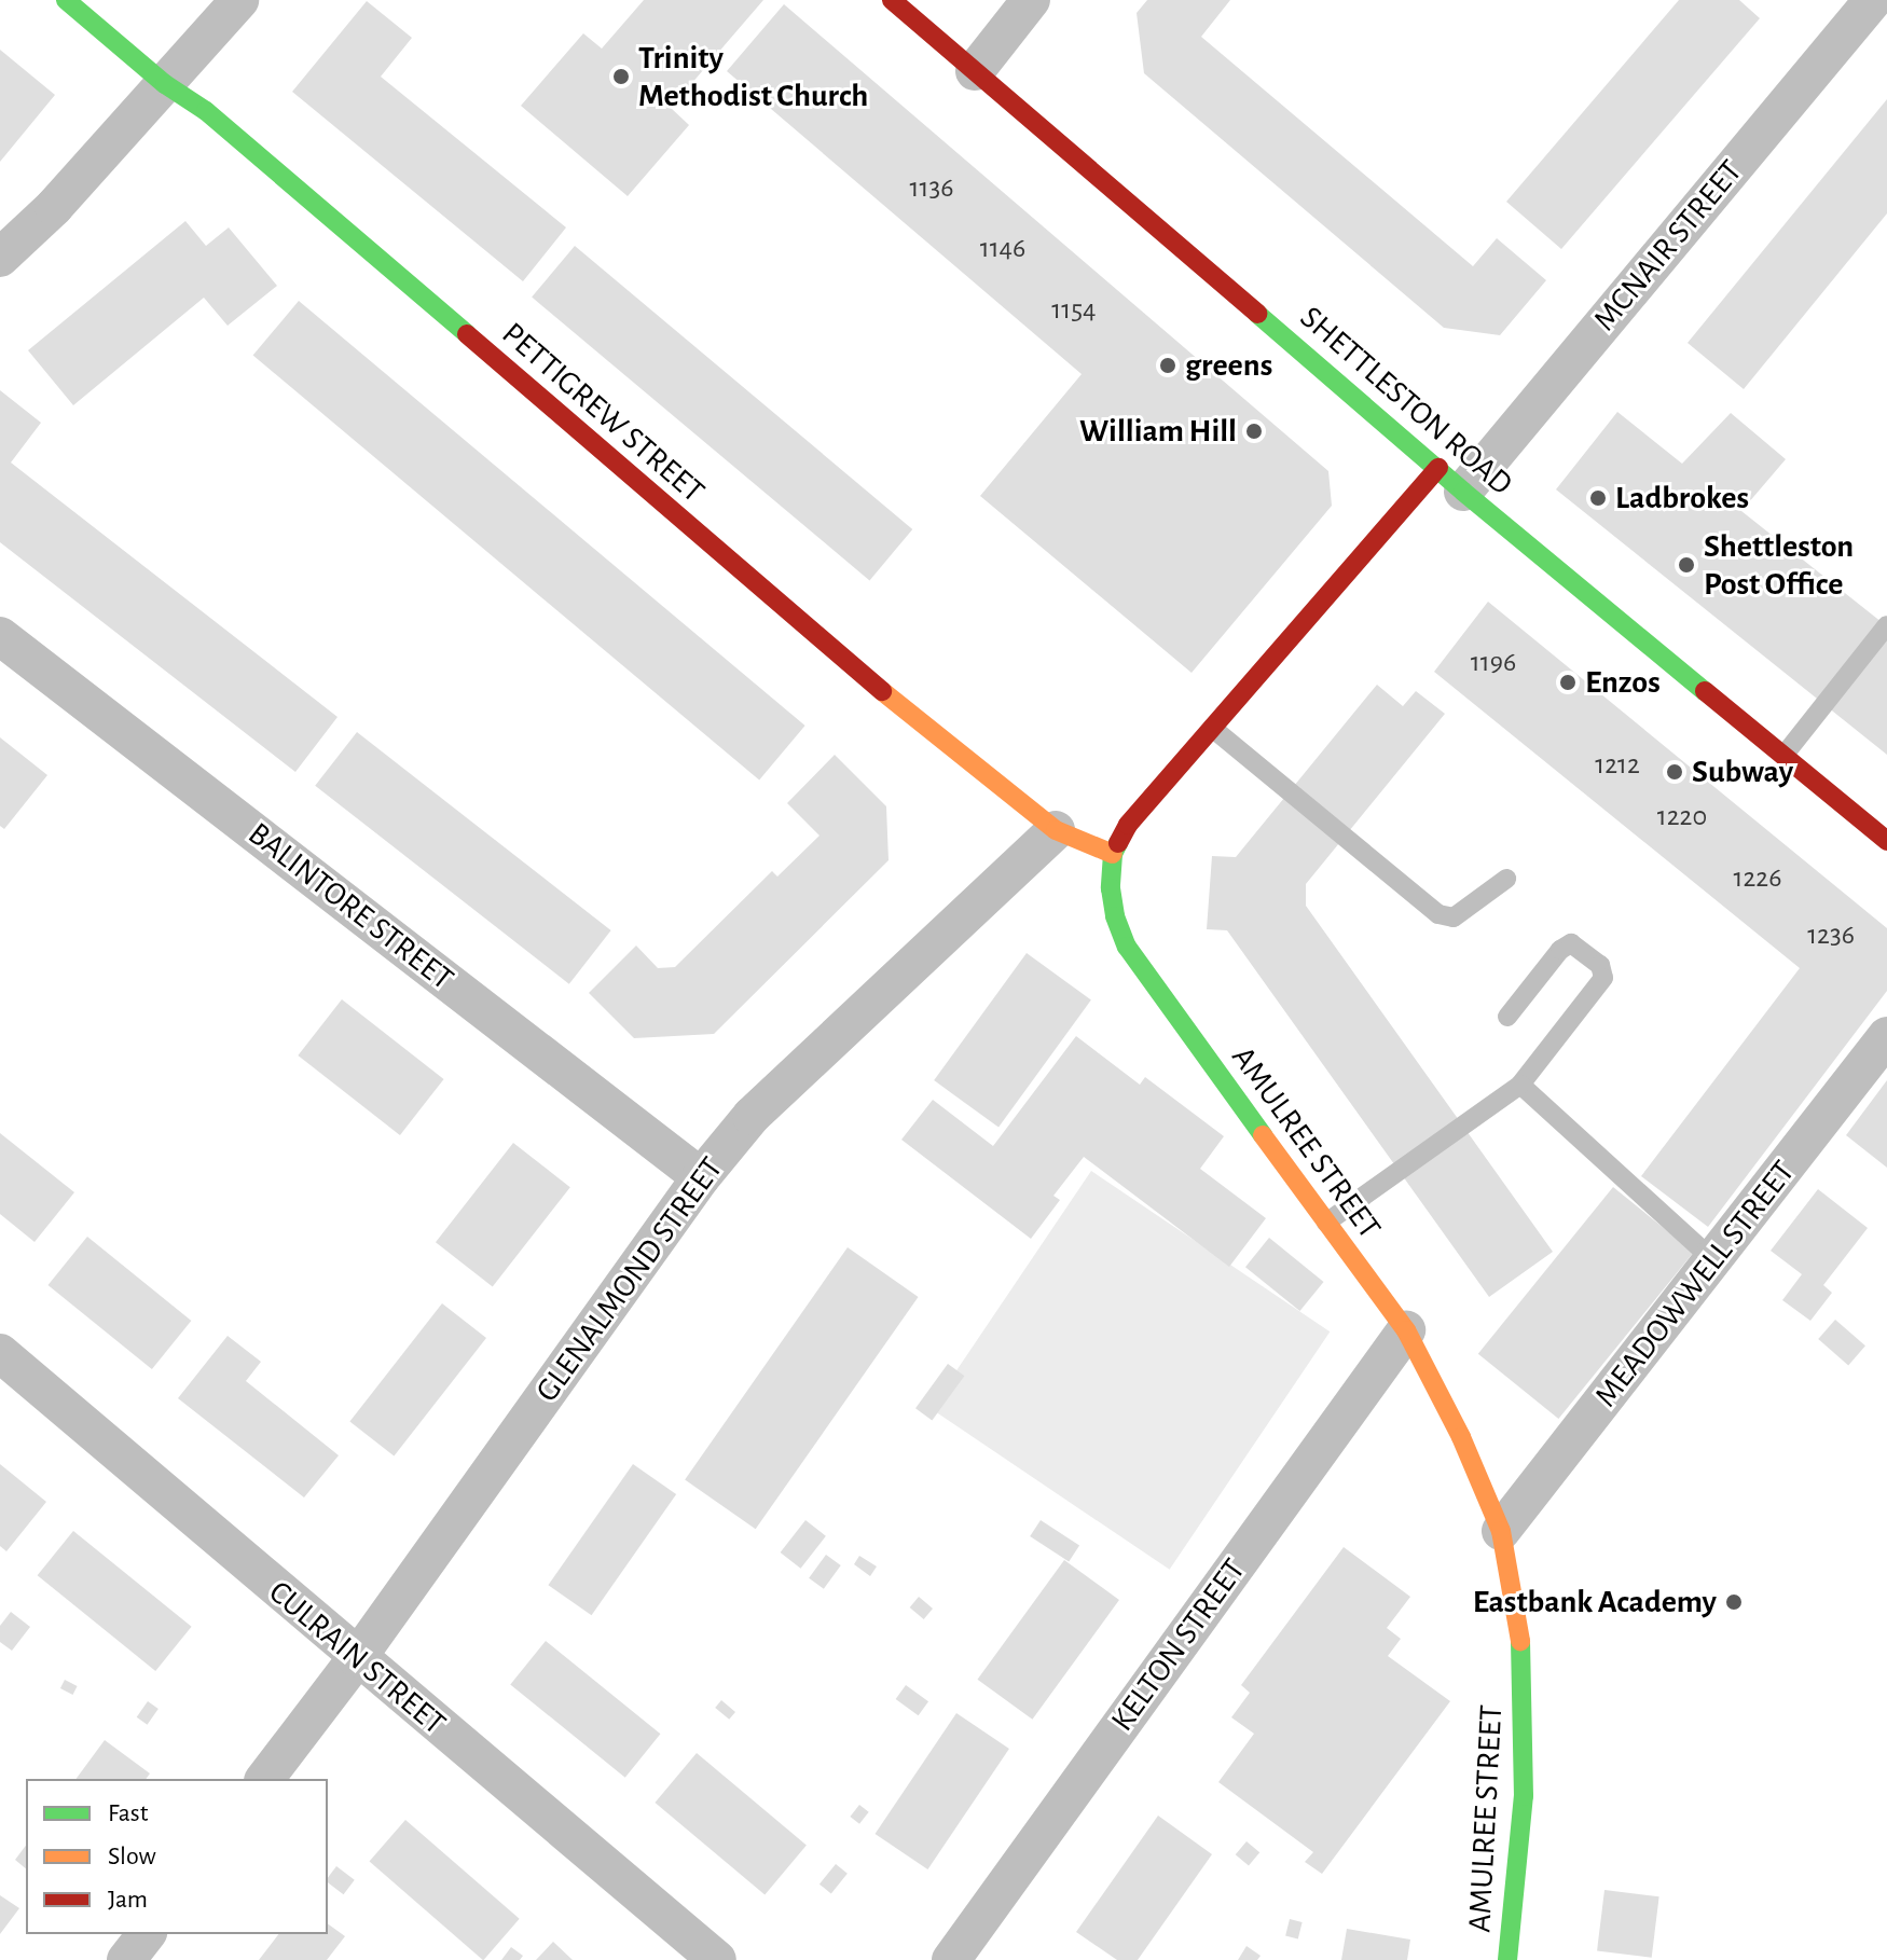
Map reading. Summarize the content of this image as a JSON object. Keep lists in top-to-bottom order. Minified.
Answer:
{"streets":{"street":["MCNAIR STREET","SHETTLESTON ROAD","PETTIGREW STREET","BALINTORE STREET","AMULREE STREET","GLENALMOND STREET","MEADOWWELL STREET","KELTON STREET","CULRAIN STREET"]},"crossings":[["MCNAIR STREET","SHETTLESTON ROAD"],["MCNAIR STREET","AMULREE STREET"],["SHETTLESTON ROAD","AMULREE STREET"],["PETTIGREW STREET","AMULREE STREET"],["PETTIGREW STREET","GLENALMOND STREET"],["BALINTORE STREET","GLENALMOND STREET"],["AMULREE STREET","MEADOWWELL STREET"],["AMULREE STREET","KELTON STREET"],["GLENALMOND STREET","CULRAIN STREET"]],"places":["Trinity Methodist Church","greens","William Hill","Ladbrokes","Shettleston Post Office","Enzos","Subway","Eastbank Academy"],"house_numbers":["1136","1146","1154","1196","1212","1220","1226","1236"],"legend":["Fast","Slow","Jam"]}
